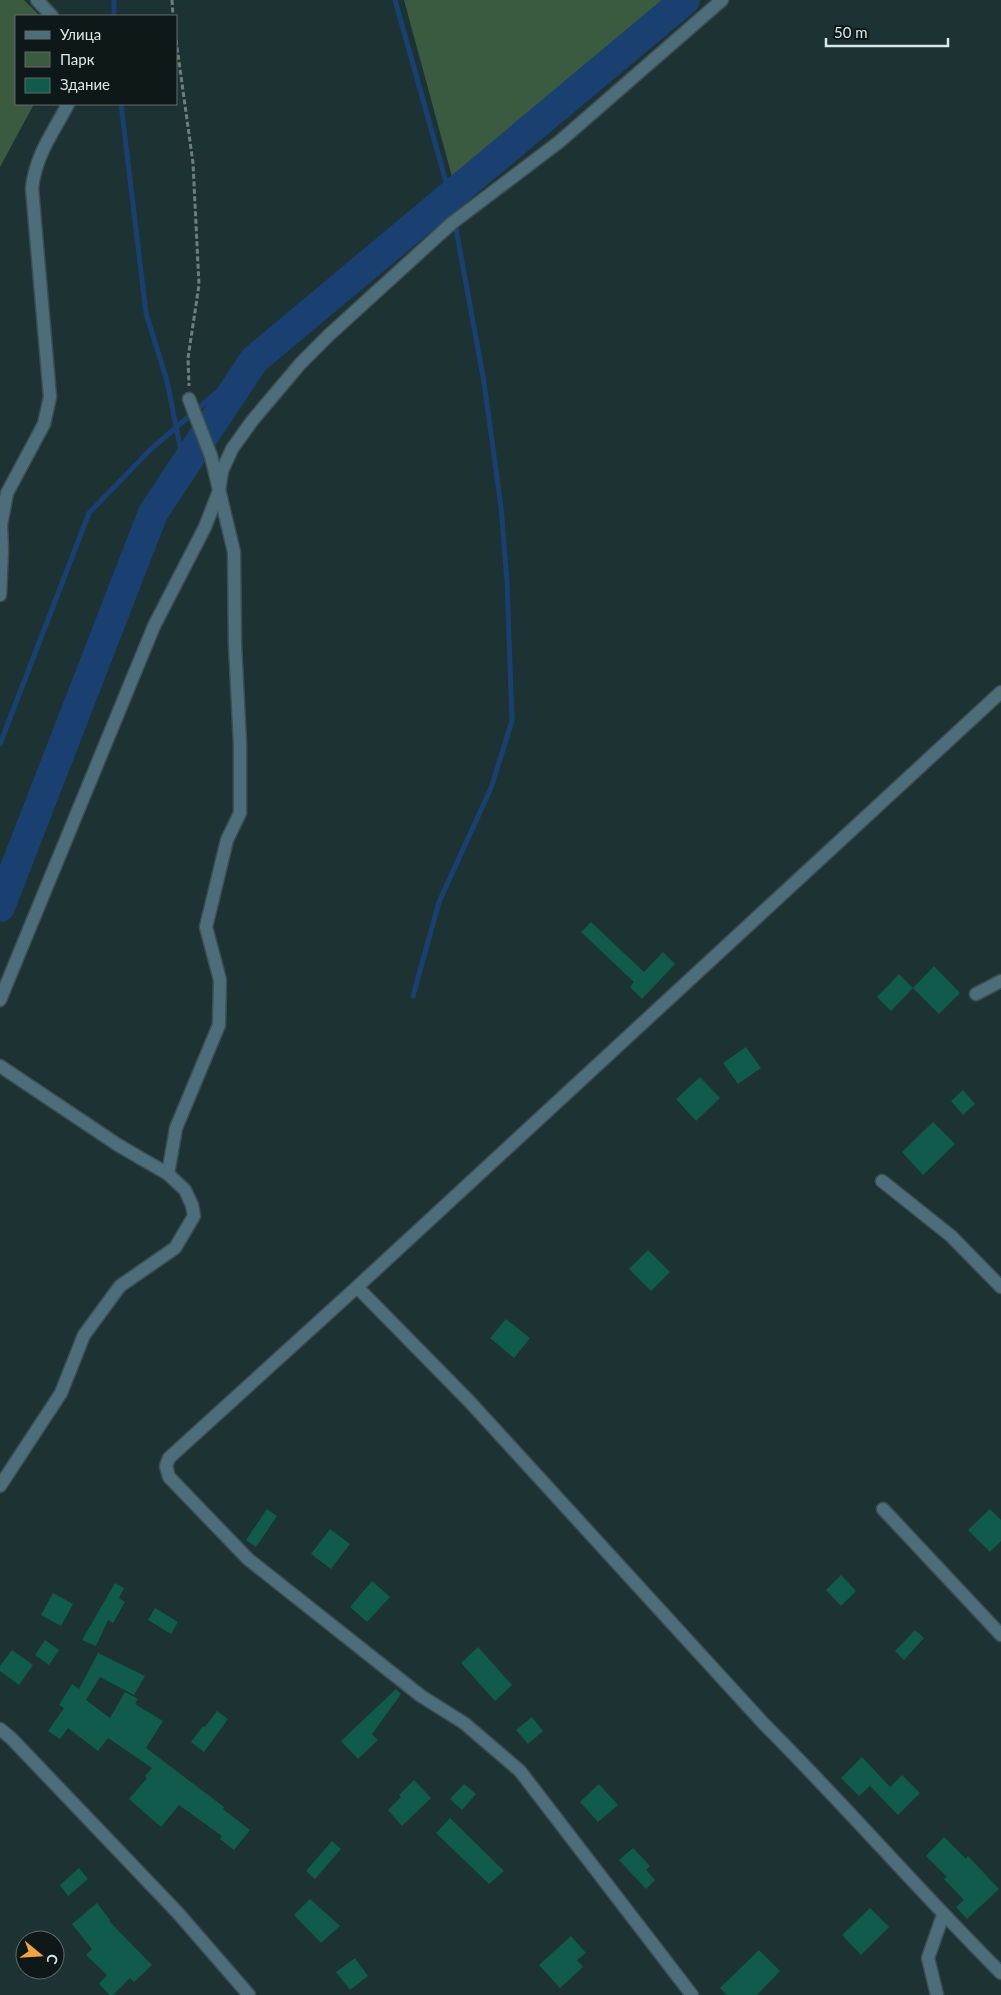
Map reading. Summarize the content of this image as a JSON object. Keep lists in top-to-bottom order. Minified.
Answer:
{"legend":["Улица","Парк","Здание"],"scale_bar":"50 m","north":"right"}
